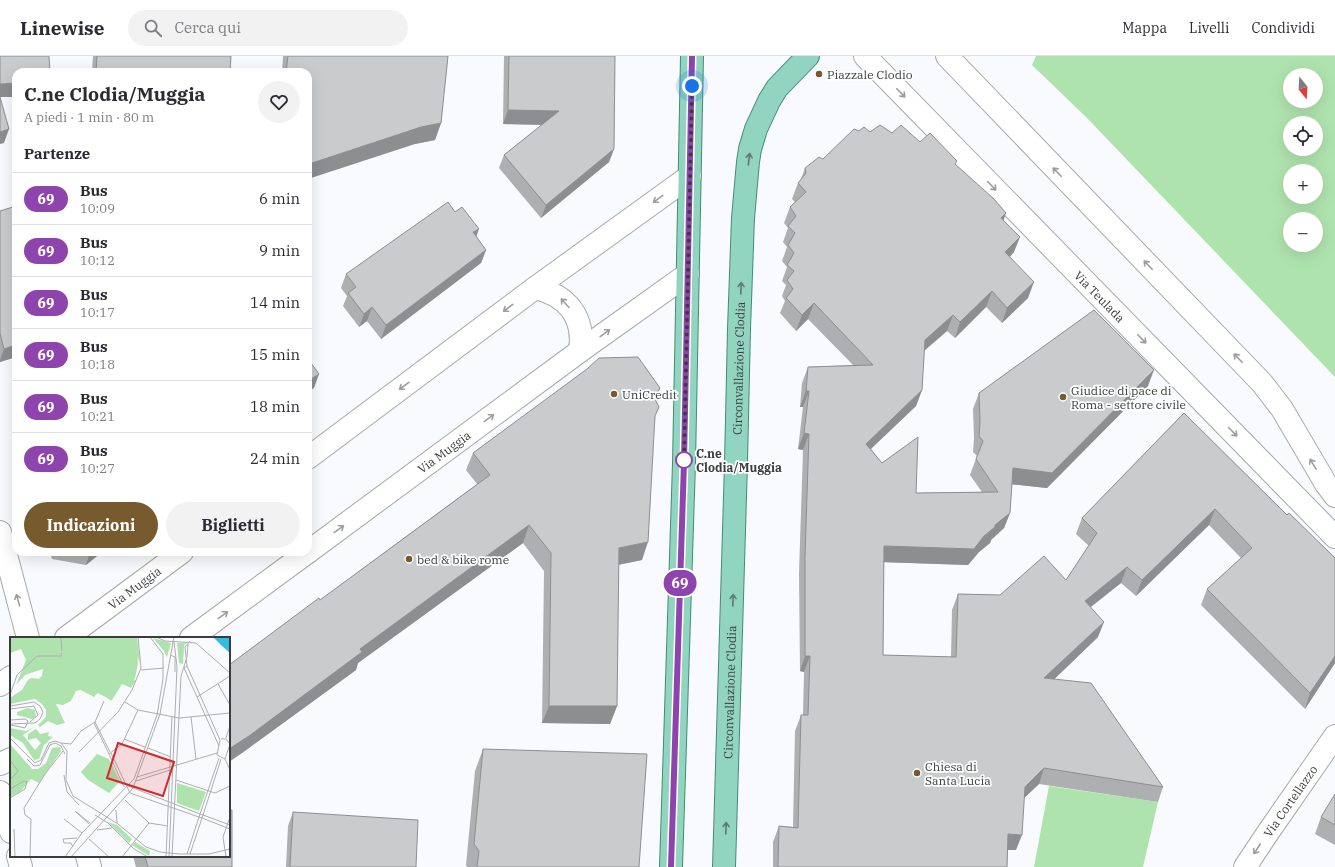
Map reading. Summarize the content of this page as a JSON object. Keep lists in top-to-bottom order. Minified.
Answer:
{"streets":{"main road":["Circonvallazione Clodia"],"street":["Via Teulada","Via Muggia","Via Cortellazzo"]},"one_way":["Via Cortellazzo"],"places":["Piazzale Clodio","UniCredit","Giudice di pace di Roma - settore civile","C.ne Clodia/Muggia","bed & bike rome","Chiesa di Santa Lucia"],"lines":["bus line 69"],"north":"bottom","page":{"header":"Linewise","search":"Cerca qui","nav":["Mappa","Livelli","Condividi"],"on_map":"69","map_buttons":["+","−"],"heading":[["C.ne Clodia/Muggia","A piedi · 1 min · 80 m"],"Partenze"],"list":[{"mark":"69","name":"Bus","note":"10:09","value":"6 min"},{"mark":"69","name":"Bus","note":"10:12","value":"9 min"},{"mark":"69","name":"Bus","note":"10:17","value":"14 min"},{"mark":"69","name":"Bus","note":"10:18","value":"15 min"},{"mark":"69","name":"Bus","note":"10:21","value":"18 min"},{"mark":"69","name":"Bus","note":"10:27","value":"24 min"}],"buttons":["Indicazioni","Biglietti"]}}
